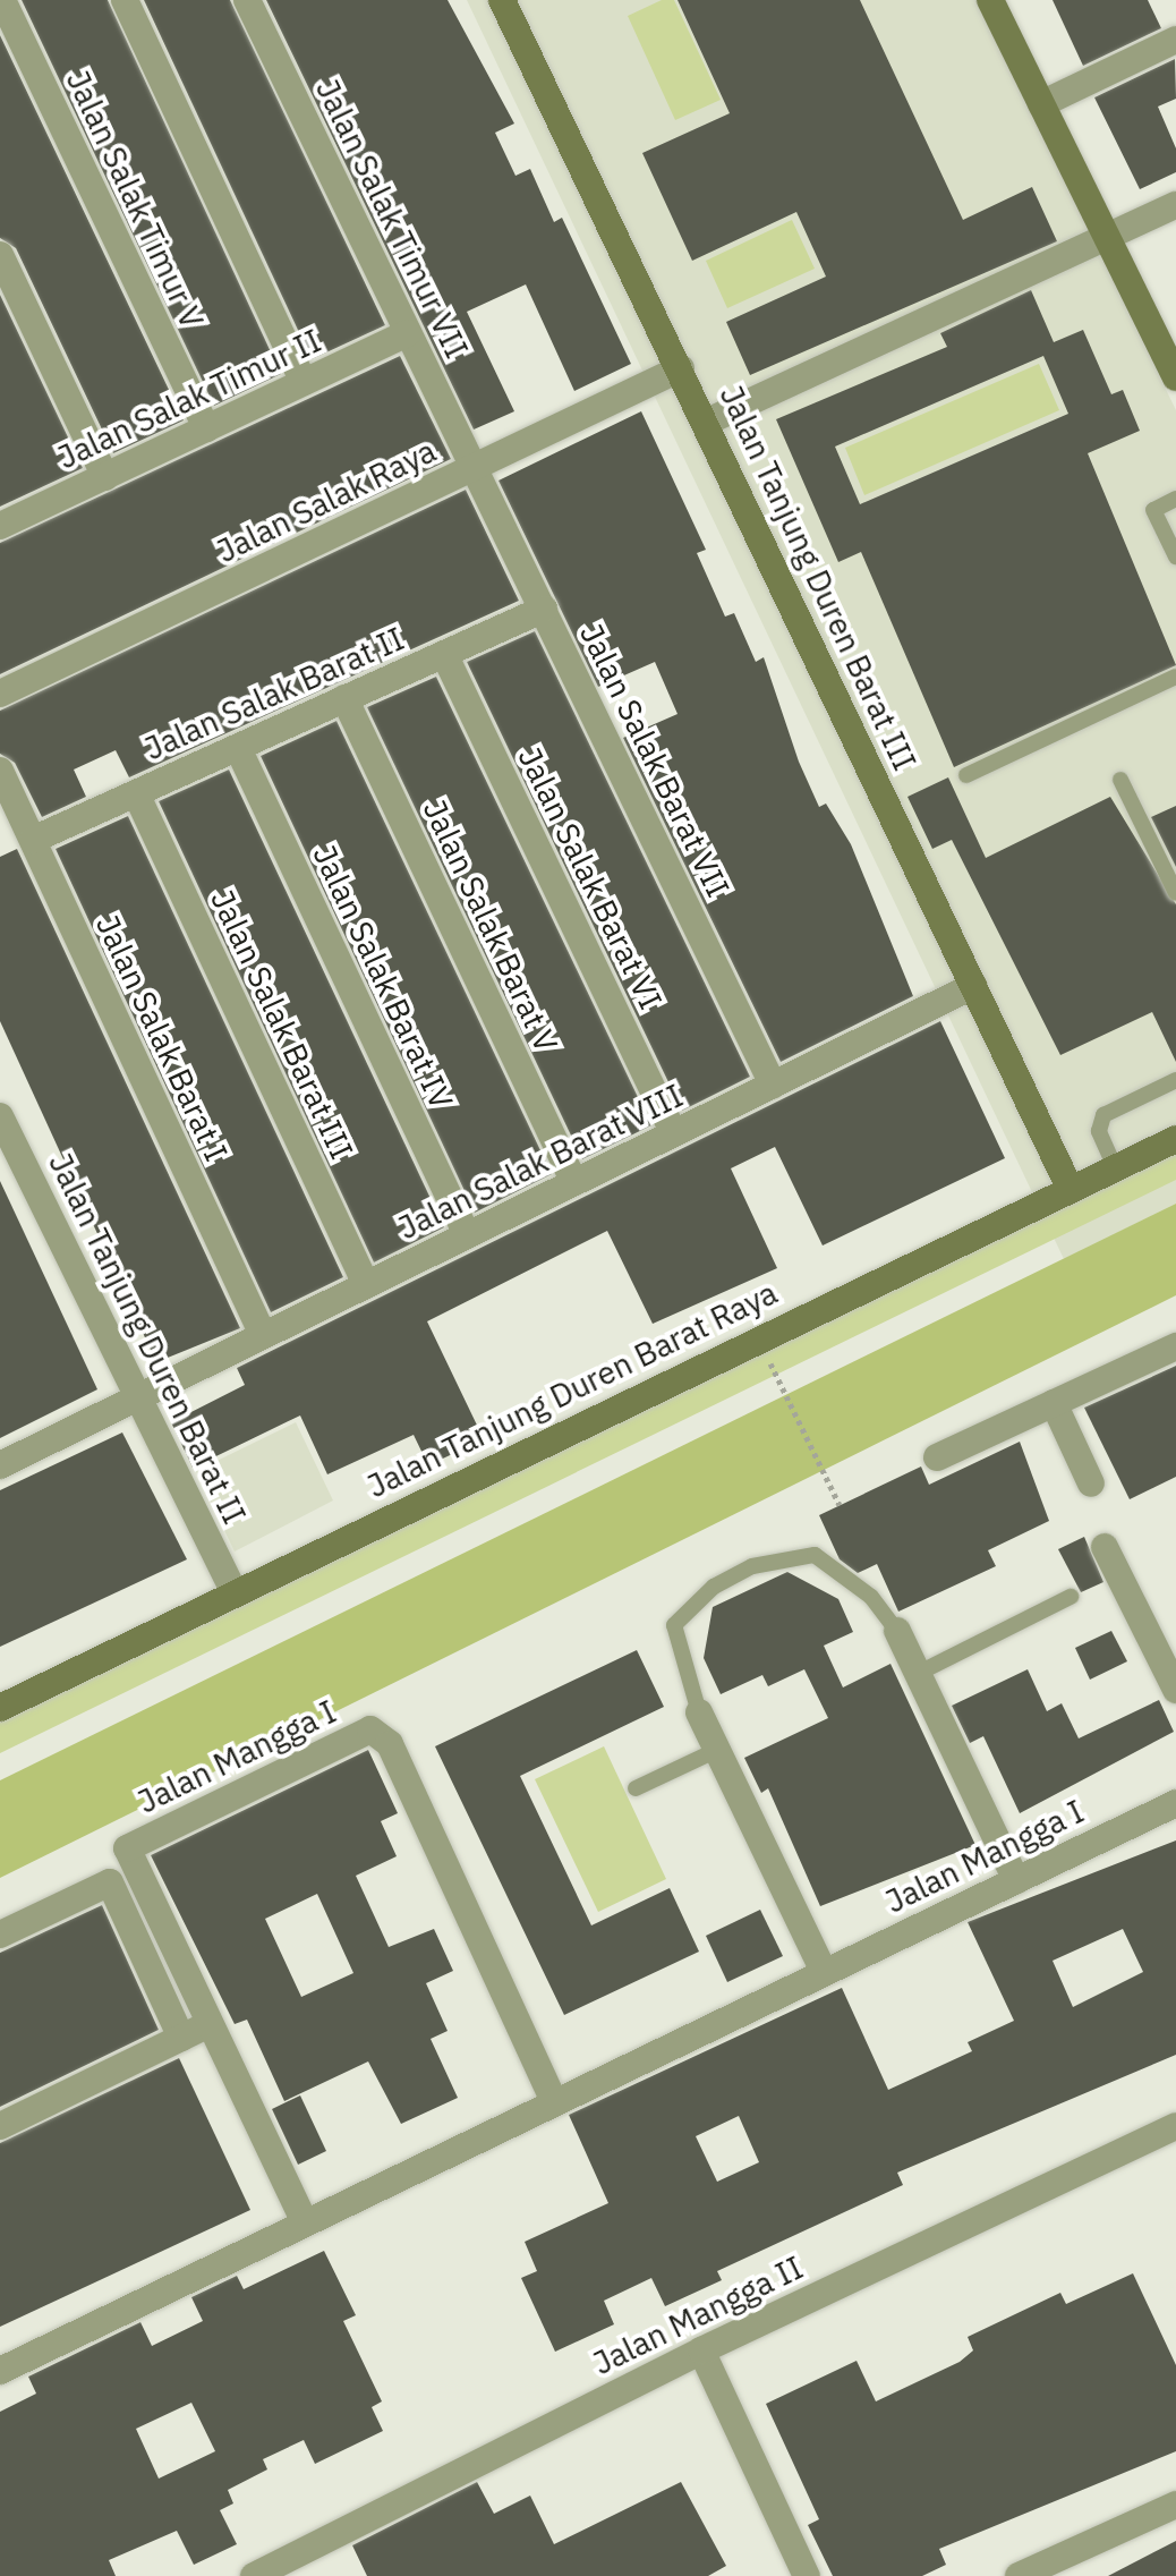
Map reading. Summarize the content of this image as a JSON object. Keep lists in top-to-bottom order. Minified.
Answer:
{"streets":{"street":["Jalan Salak Timur V","Jalan Salak Timur VII","Jalan Salak Timur II","Jalan Salak Raya","Jalan Tanjung Duren Barat III","Jalan Salak Barat II","Jalan Salak Barat VII","Jalan Salak Barat VI","Jalan Salak Barat V","Jalan Salak Barat IV","Jalan Salak Barat III","Jalan Salak Barat I","Jalan Salak Barat VIII","Jalan Tanjung Duren Barat II","Jalan Tanjung Duren Barat Raya","Jalan Mangga I","Jalan Mangga II"]},"crossings":[["Jalan Salak Timur V","Jalan Salak Timur II"],["Jalan Salak Timur VII","Jalan Salak Timur II"],["Jalan Salak Timur VII","Jalan Salak Raya"],["Jalan Salak Timur VII","Jalan Salak Barat VII"],["Jalan Salak Raya","Jalan Tanjung Duren Barat III"],["Jalan Salak Raya","Jalan Salak Barat VII"],["Jalan Tanjung Duren Barat III","Jalan Salak Barat VIII"],["Jalan Tanjung Duren Barat III","Jalan Tanjung Duren Barat Raya"],["Jalan Salak Barat II","Jalan Salak Barat VII"],["Jalan Salak Barat II","Jalan Salak Barat VI"],["Jalan Salak Barat II","Jalan Salak Barat V"],["Jalan Salak Barat II","Jalan Salak Barat IV"],["Jalan Salak Barat II","Jalan Salak Barat III"],["Jalan Salak Barat II","Jalan Salak Barat I"],["Jalan Salak Barat VII","Jalan Salak Barat VIII"],["Jalan Salak Barat VI","Jalan Salak Barat VIII"],["Jalan Salak Barat V","Jalan Salak Barat VIII"],["Jalan Salak Barat IV","Jalan Salak Barat VIII"],["Jalan Salak Barat III","Jalan Salak Barat VIII"],["Jalan Salak Barat I","Jalan Salak Barat VIII"],["Jalan Salak Barat VIII","Jalan Tanjung Duren Barat II"],["Jalan Tanjung Duren Barat II","Jalan Tanjung Duren Barat Raya"]]}
